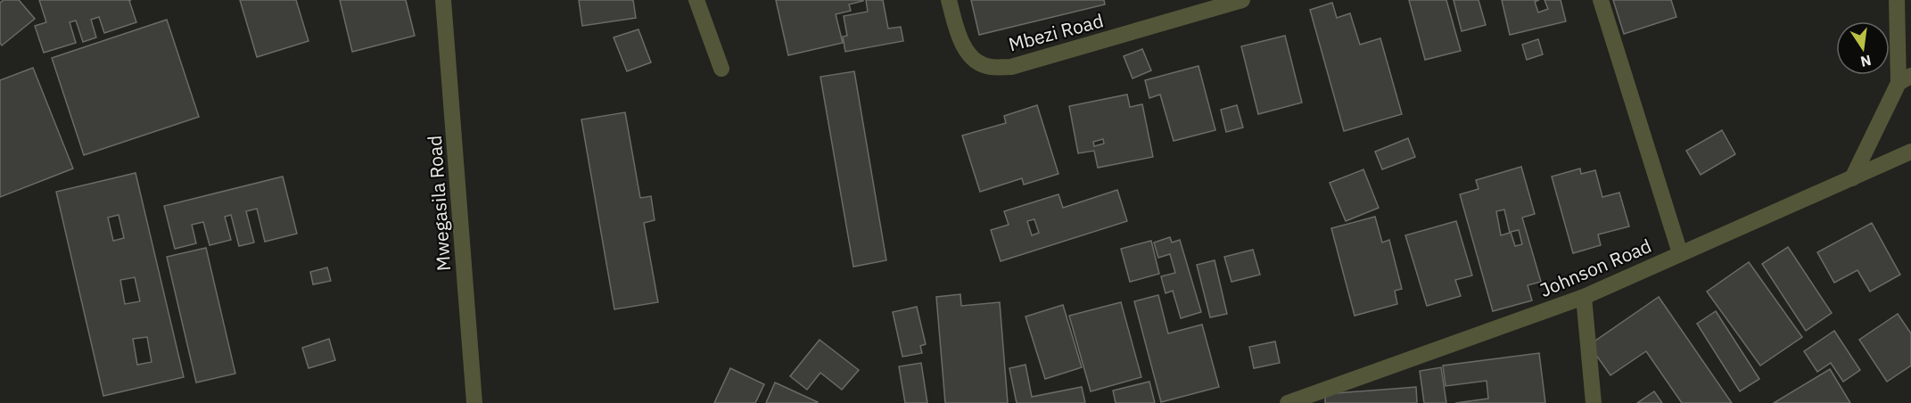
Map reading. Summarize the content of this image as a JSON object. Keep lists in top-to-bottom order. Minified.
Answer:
{"streets":{"street":["Mbezi Road","Mwegasila Road","Johnson Road"]},"north":"bottom"}
